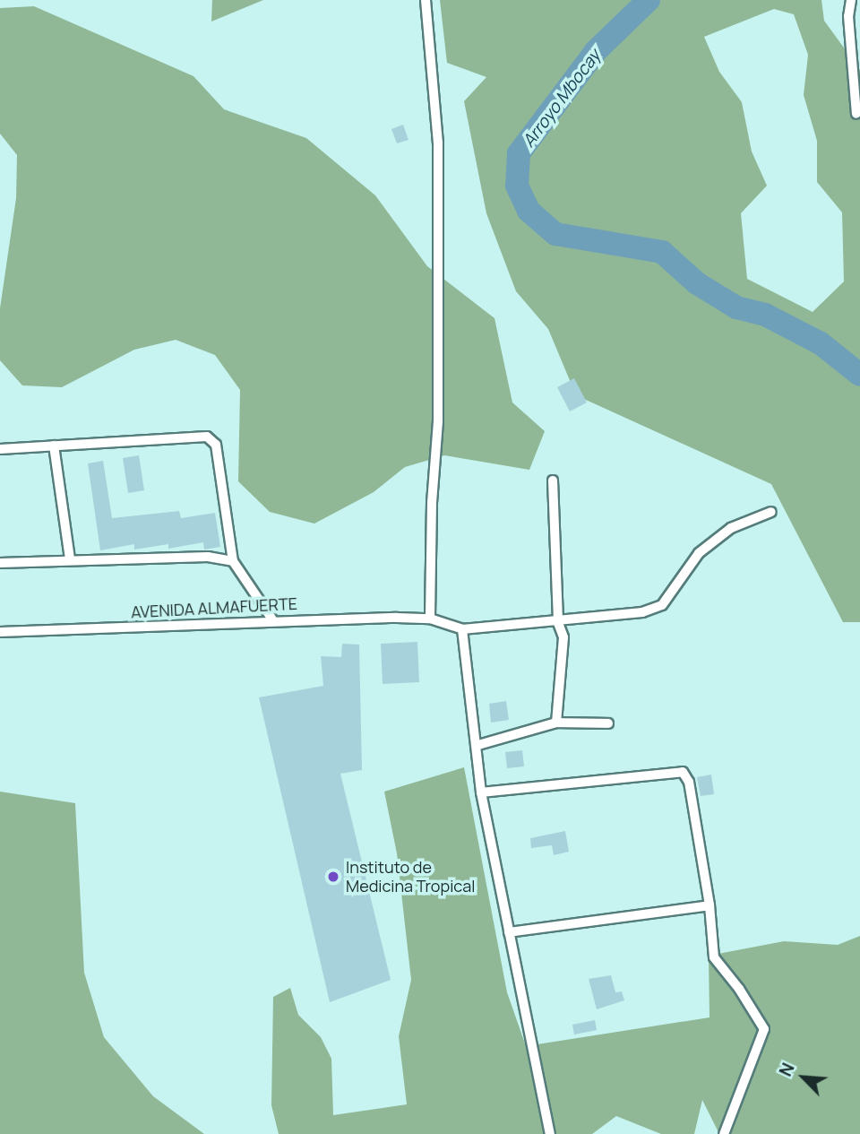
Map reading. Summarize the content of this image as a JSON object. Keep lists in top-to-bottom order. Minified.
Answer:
{"streets":{"street":["AVENIDA ALMAFUERTE"]},"water":["Arroyo Mbocay"],"places":["Instituto de Medicina Tropical"],"north":"top left"}
